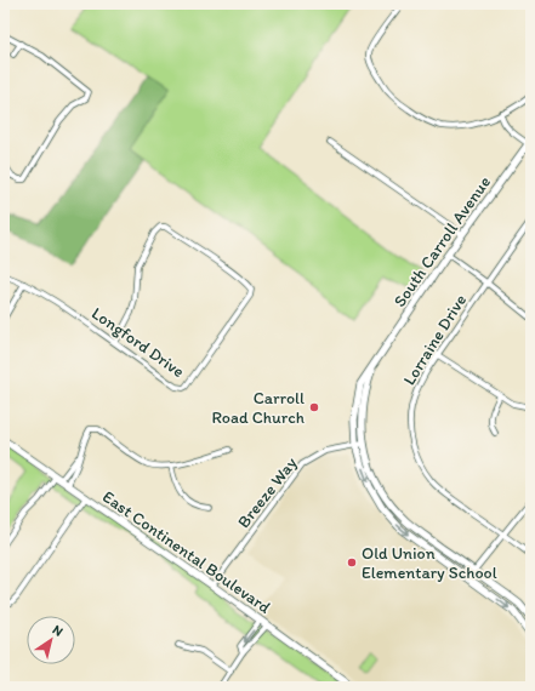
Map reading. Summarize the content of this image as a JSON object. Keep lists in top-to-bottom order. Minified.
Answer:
{"streets":{"main road":["South Carroll Avenue","East Continental Boulevard"],"street":["Lorraine Drive","Longford Drive","Breeze Way"]},"crossings":[["South Carroll Avenue","Breeze Way"],["Breeze Way","East Continental Boulevard"]],"places":["Carroll Road Church","Old Union Elementary School"],"north":"top right"}
